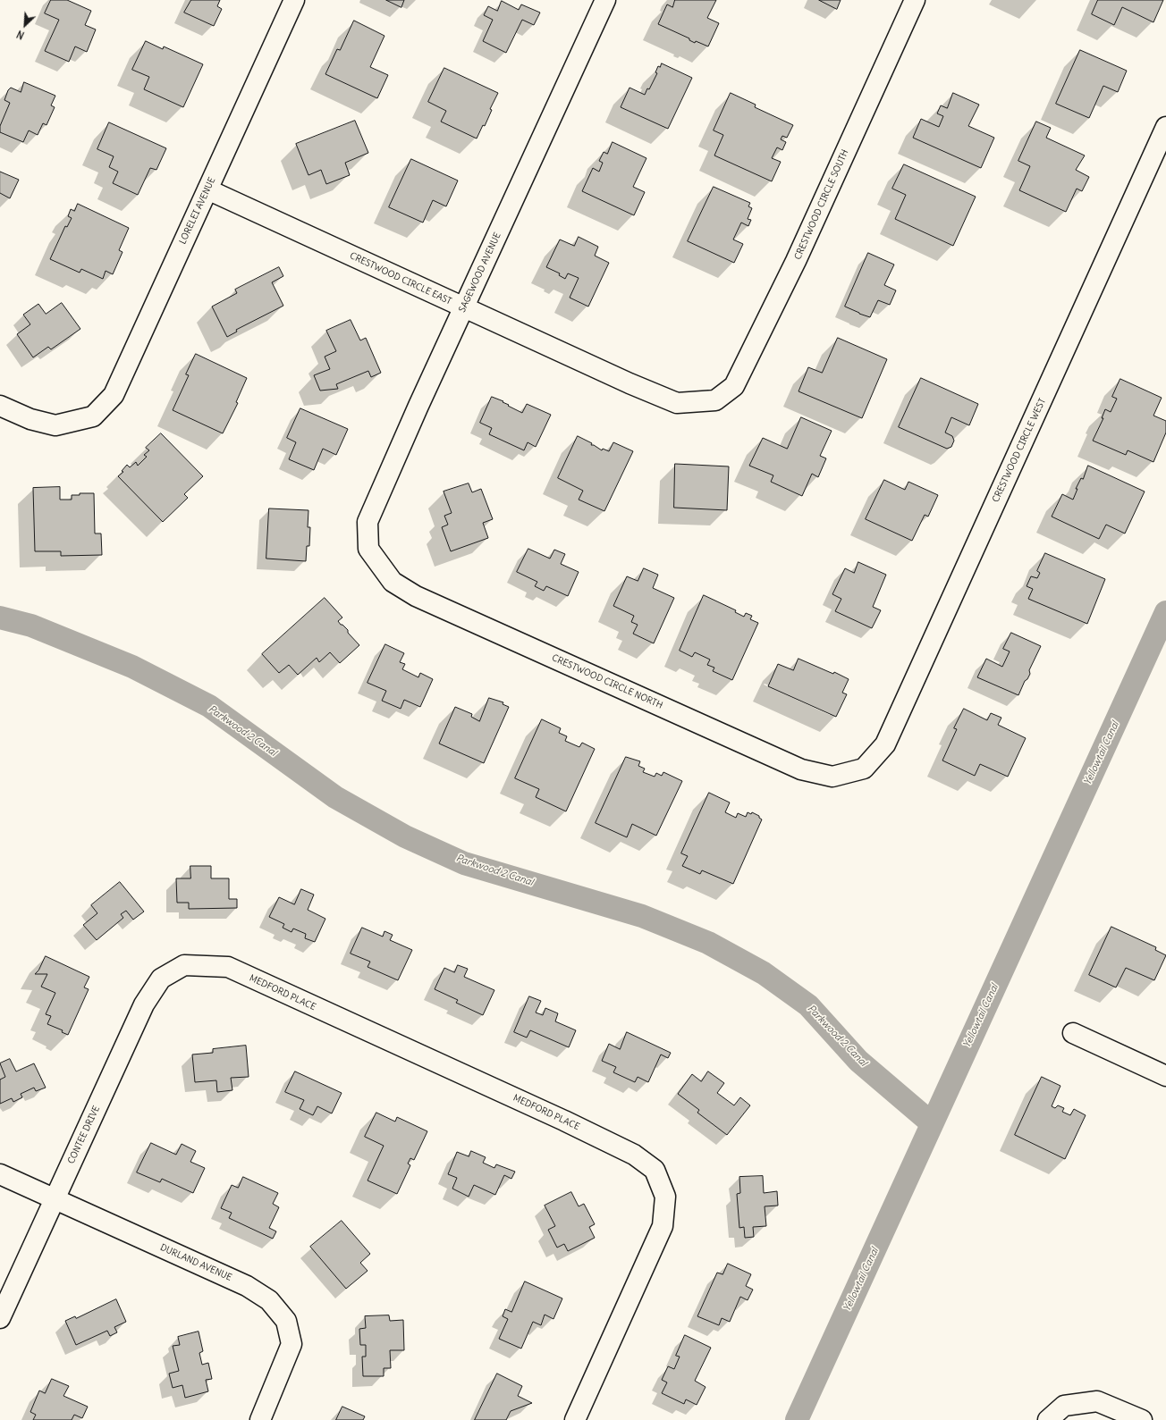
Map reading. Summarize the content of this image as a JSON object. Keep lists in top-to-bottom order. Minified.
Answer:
{"streets":{"street":["CRESTWOOD CIRCLE SOUTH","LORELEI AVENUE","SAGEWOOD AVENUE","CRESTWOOD CIRCLE EAST","CRESTWOOD CIRCLE WEST","CRESTWOOD CIRCLE NORTH","MEDFORD PLACE","CONTEE DRIVE","DURLAND AVENUE"]},"crossings":[["CRESTWOOD CIRCLE SOUTH","CRESTWOOD CIRCLE EAST"],["LORELEI AVENUE","CRESTWOOD CIRCLE EAST"],["SAGEWOOD AVENUE","CRESTWOOD CIRCLE EAST"],["SAGEWOOD AVENUE","CRESTWOOD CIRCLE NORTH"],["CRESTWOOD CIRCLE WEST","CRESTWOOD CIRCLE NORTH"],["MEDFORD PLACE","CONTEE DRIVE"],["CONTEE DRIVE","DURLAND AVENUE"]],"water":["Parkwood 2 Canal","Yellowtail Canal"],"north":"bottom left"}
